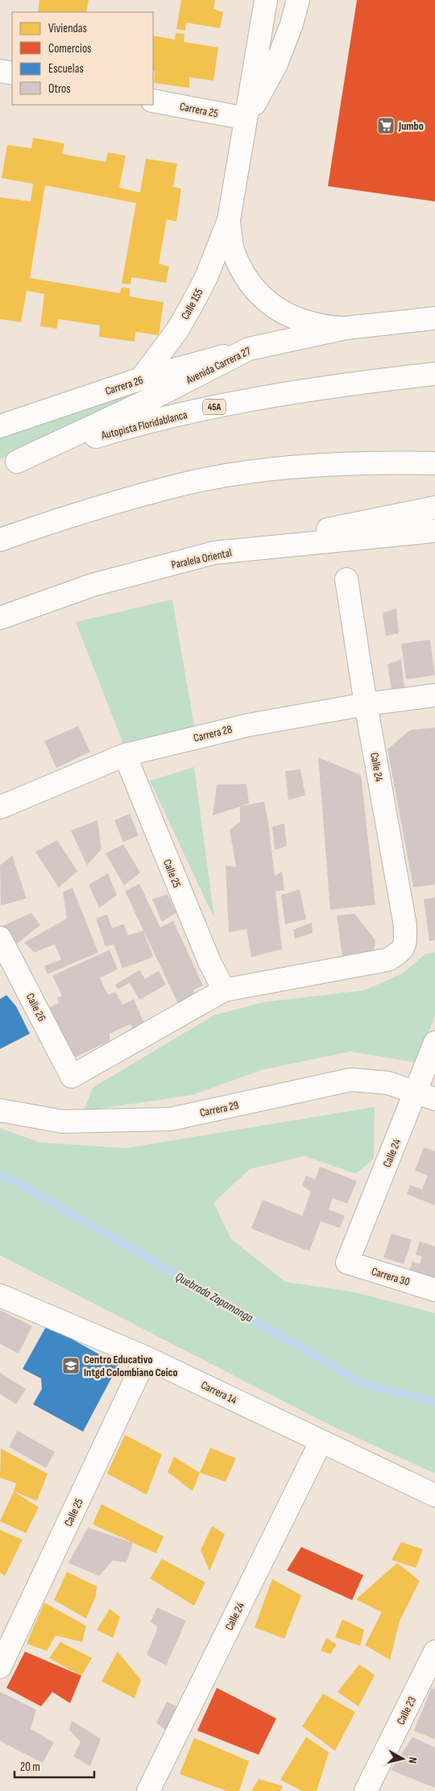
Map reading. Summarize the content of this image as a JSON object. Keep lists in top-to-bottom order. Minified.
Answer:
{"streets":{"main road":["Carrera 25","Calle 155","Avenida Carrera 27","Carrera 26","45A","Autopista Floridablanca","Paralela Oriental","Carrera 28","Calle 24","Calle 25","Calle 26","Carrera 29","Carrera 30","Carrera 14","Calle 23"]},"crossings":[["Carrera 25","Calle 155"],["Calle 155","Avenida Carrera 27"],["Calle 155","Carrera 26"],["Avenida Carrera 27","Carrera 26"],["Avenida Carrera 27","Autopista Floridablanca"],["Carrera 28","Calle 24"],["Carrera 28","Calle 25"],["Calle 24","Calle 25"],["Calle 24","Calle 26"],["Calle 24","Carrera 29"],["Calle 24","Carrera 30"],["Calle 24","Carrera 14"],["Calle 25","Calle 26"],["Calle 25","Carrera 14"]],"water":["Quebrada Zapamanga"],"places":{"supermarket":["Jumbo"],"school or university":["Centro Educativo Intgd Colombiano Ceico"]},"legend":["Viviendas","Comercios","Escuelas","Otros"],"scale_bar":"20 m","north":"right"}
